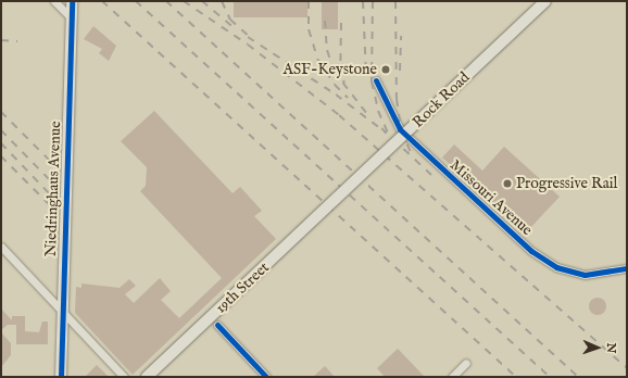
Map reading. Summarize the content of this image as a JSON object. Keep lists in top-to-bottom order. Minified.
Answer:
{"streets":{"main road":["Rock Road","Niedringhaus Avenue","19th Street"],"street":["Missouri Avenue"]},"crossings":[["Rock Road","19th Street"]],"places":["ASF-Keystone","Progressive Rail"],"north":"right"}
